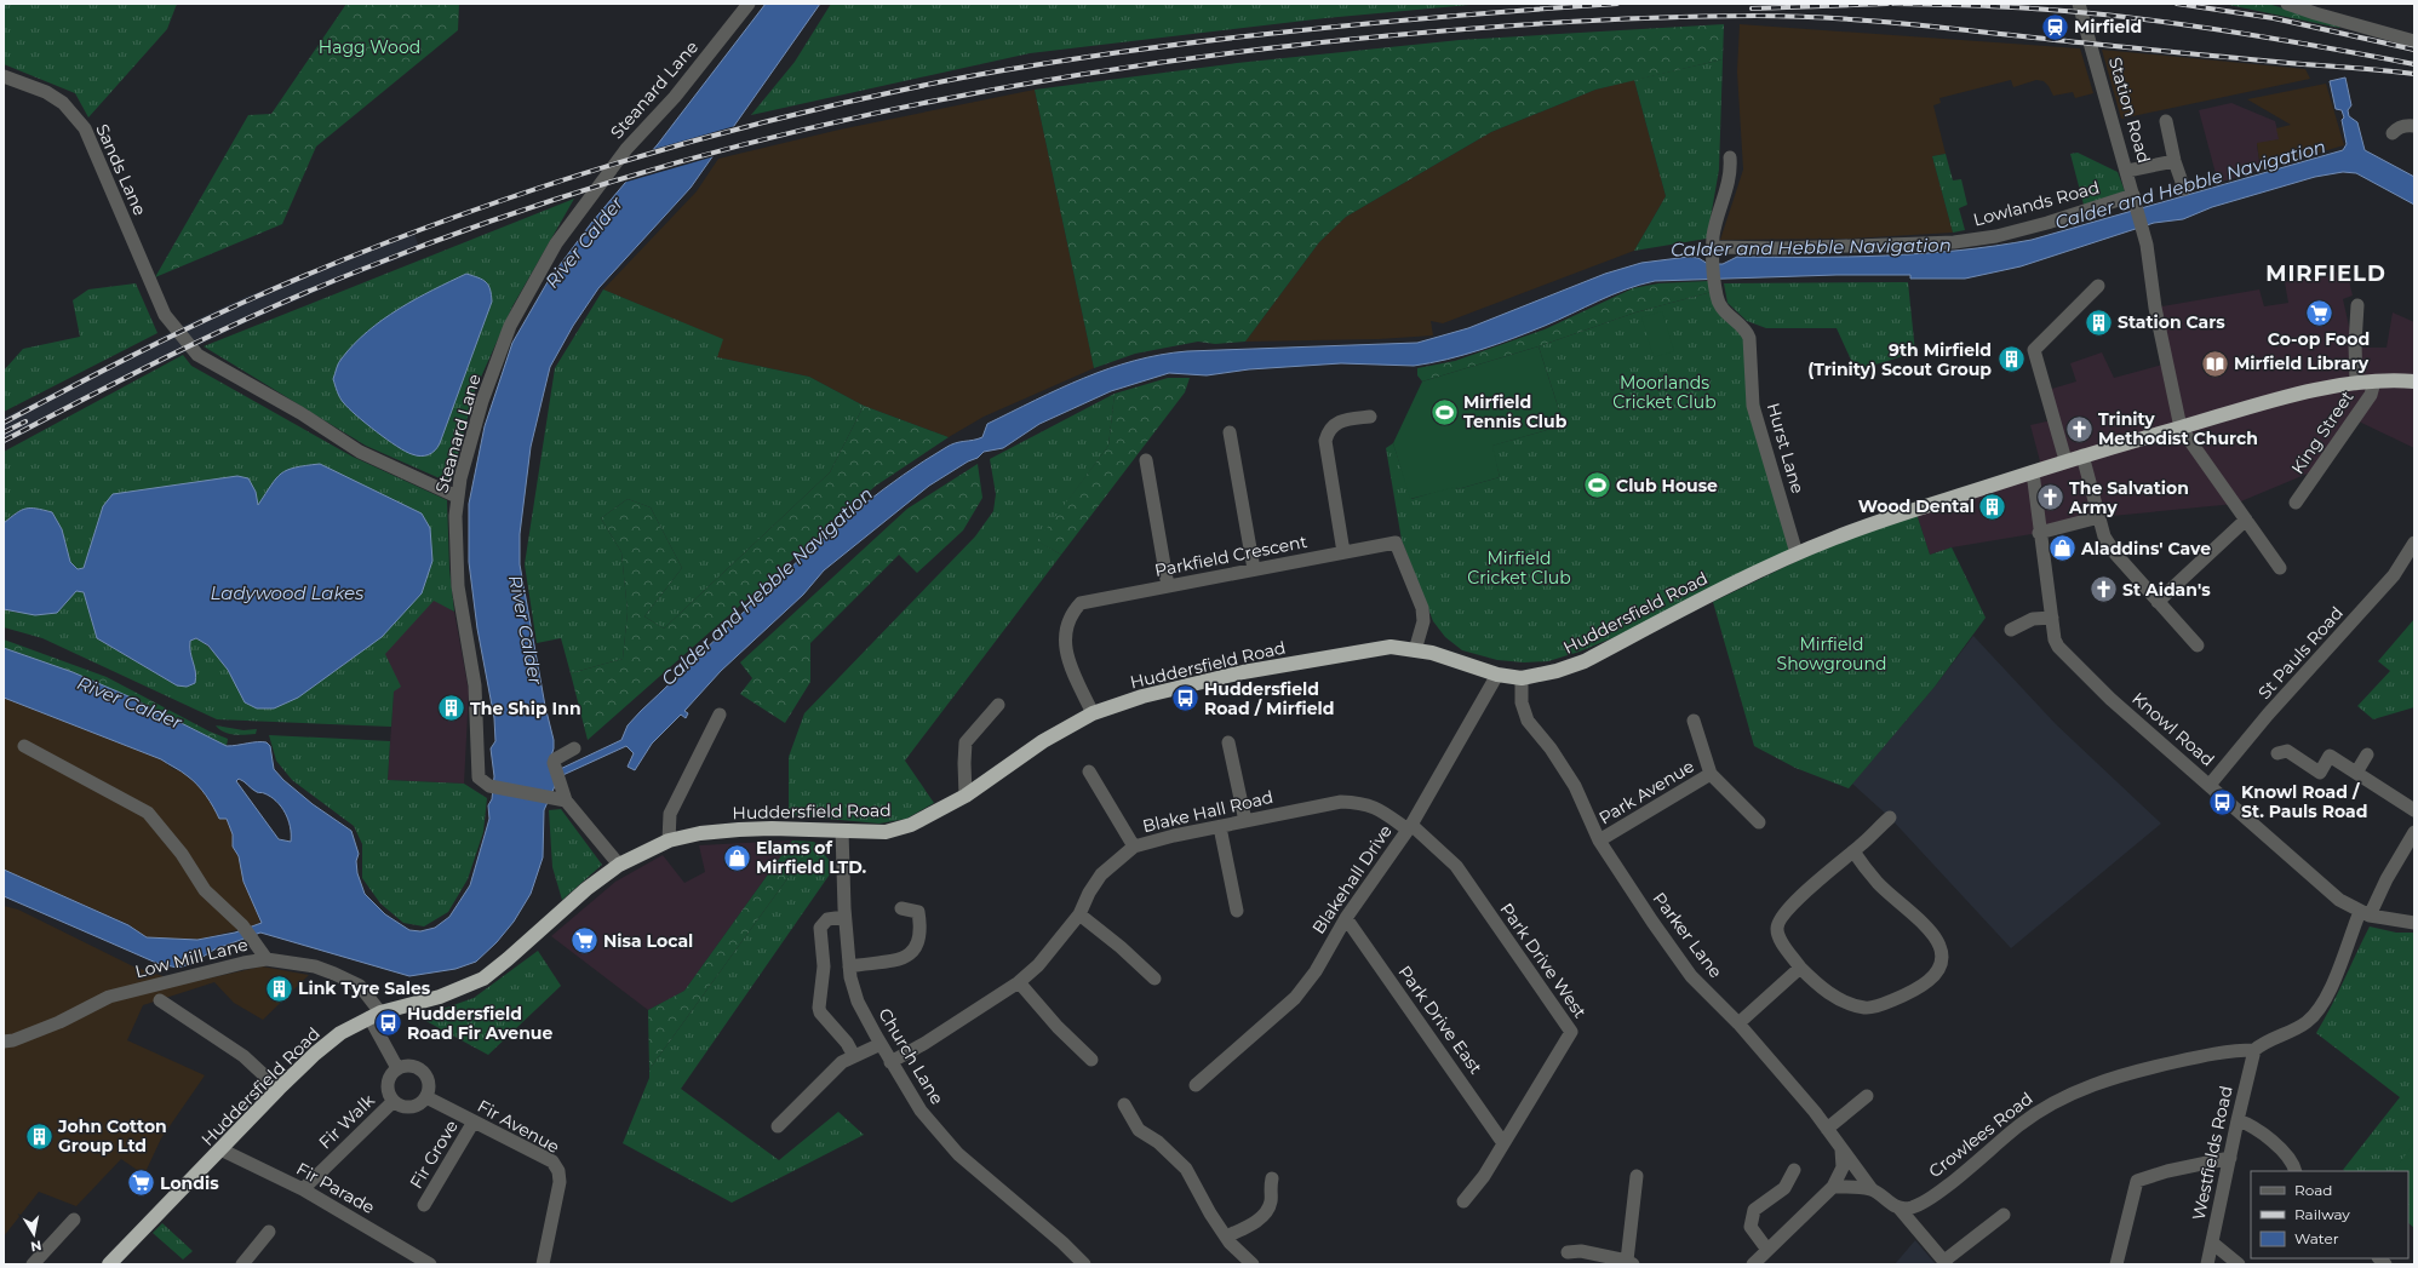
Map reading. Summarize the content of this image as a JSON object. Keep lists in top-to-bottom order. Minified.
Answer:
{"streets":{"highway":["Huddersfield Road"],"street":["Steanard Lane","Station Road","Sands Lane","Lowlands Road","King Street","Hurst Lane","Parkfield Crescent","St Pauls Road","Knowl Road","Park Avenue","Blake Hall Road","Blakehall Drive","Parker Lane","Low Mill Lane","Park Drive West","Park Drive East","Church Lane","Fir Walk","Fir Avenue","Crowlees Road","Westfields Road","Fir Grove","Fir Parade"]},"crossings":[["Steanard Lane","Sands Lane"],["Station Road","Lowlands Road"],["Station Road","Huddersfield Road"],["Lowlands Road","Hurst Lane"],["King Street","Huddersfield Road"],["Hurst Lane","Huddersfield Road"],["Parkfield Crescent","Huddersfield Road"],["Huddersfield Road","Knowl Road"],["Huddersfield Road","Blakehall Drive"],["Huddersfield Road","Parker Lane"],["Huddersfield Road","Low Mill Lane"],["Huddersfield Road","Church Lane"],["Huddersfield Road","Fir Parade"],["St Pauls Road","Knowl Road"],["Knowl Road","Crowlees Road"],["Park Avenue","Parker Lane"],["Blake Hall Road","Blakehall Drive"],["Blake Hall Road","Park Drive West"],["Blake Hall Road","Church Lane"],["Blakehall Drive","Park Drive West"],["Blakehall Drive","Park Drive East"],["Park Drive West","Park Drive East"],["Fir Walk","Fir Avenue"],["Fir Walk","Fir Parade"],["Fir Avenue","Fir Grove"],["Crowlees Road","Westfields Road"]],"districts":["MIRFIELD"],"water":["Calder and Hebble Navigation","River Calder","Ladywood Lakes"],"parks":["Hagg Wood","Moorlands Cricket Club","Mirfield Cricket Club","Mirfield Showground"],"places":{"station":["Mirfield"],"supermarket":["Co-op Food","Nisa Local","Londis"],"building":["Station Cars","9th Mirfield (Trinity) Scout Group","Wood Dental","The Ship Inn","Link Tyre Sales","John Cotton Group Ltd"],"library":["Mirfield Library"],"sports":["Mirfield Tennis Club","Club House"],"church":["Trinity Methodist Church","The Salvation Army","St Aidan's"],"shop":["Aladdins' Cave","Elams of Mirfield LTD."],"bus stop":["Huddersfield Road / Mirfield","Knowl Road / St. Pauls Road","Huddersfield Road Fir Avenue"]},"legend":["Road","Railway","Water"],"north":"bottom"}
